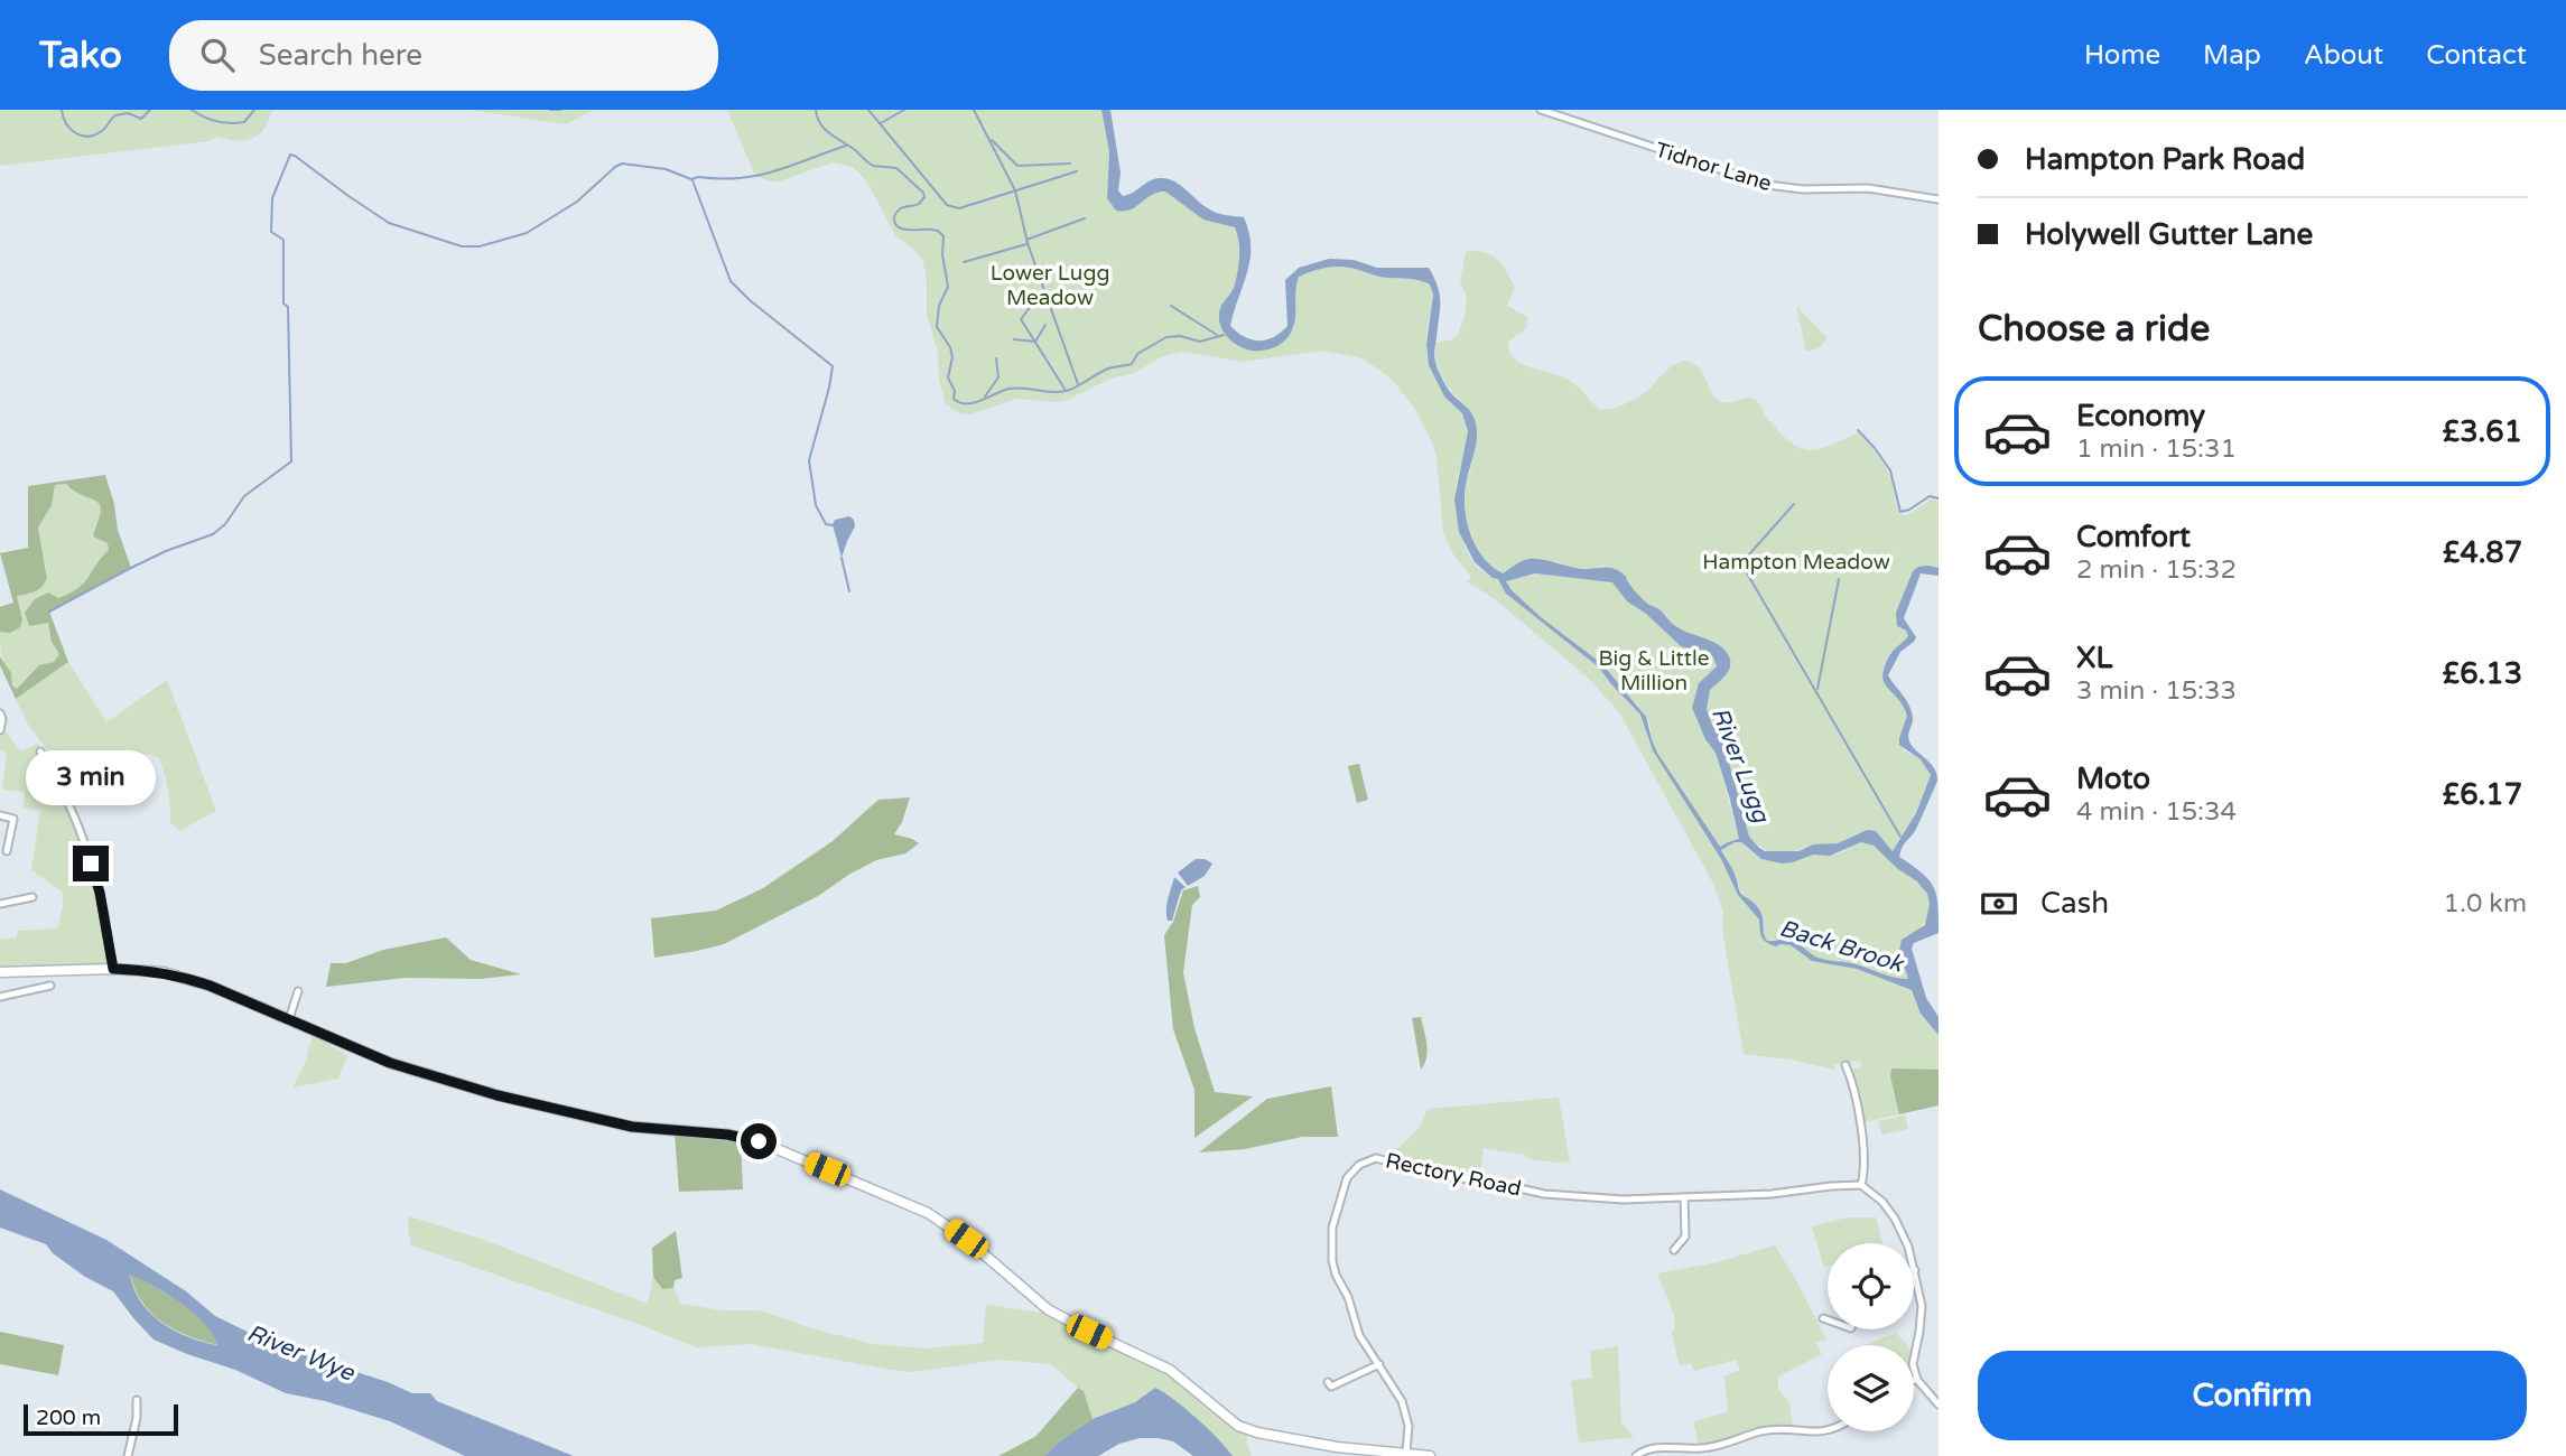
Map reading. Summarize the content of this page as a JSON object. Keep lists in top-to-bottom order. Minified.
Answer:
{"streets":{"street":["Tidnor Lane","Rectory Road"]},"water":["River Lugg","Back Brook","River Wye"],"parks":["Lower Lugg Meadow","Hampton Meadow","Big & Little Million"],"scale_bar":"200 m","page":{"header":"Tako","search":"Search here","nav":["Home","Map","About","Contact"],"banner":["Hampton Park Road","Holywell Gutter Lane"],"heading":"Choose a ride","list":[{"name":"Economy","note":"1 min · 15:31","value":"£3.61"},{"name":"Comfort","note":"2 min · 15:32","value":"£4.87"},{"name":"XL","note":"3 min · 15:33","value":"£6.13"},{"name":"Moto","note":"4 min · 15:34","value":"£6.17"}],"bubble":"3 min","pay":["Cash","1.0 km"],"buttons":"Confirm","scale":"200 m"}}
